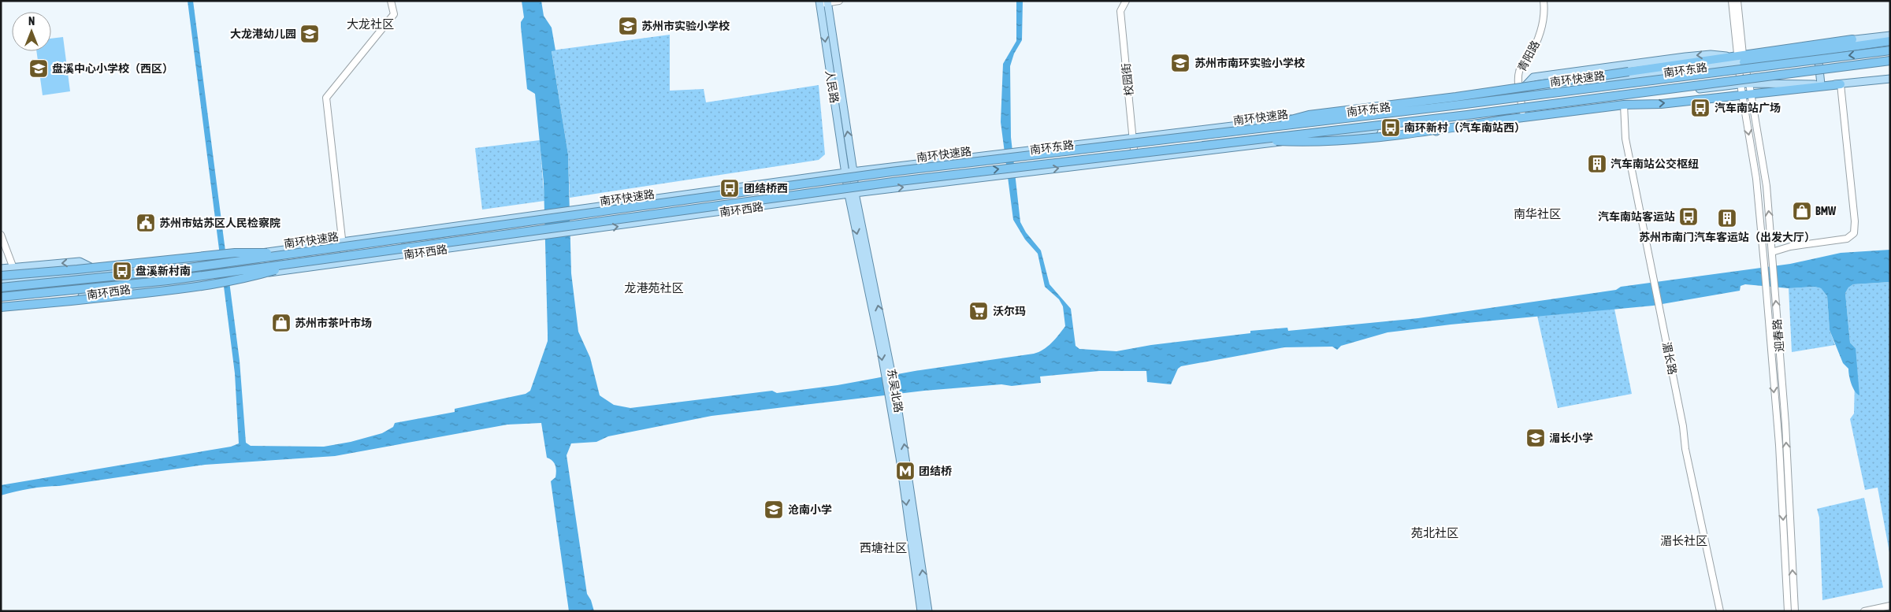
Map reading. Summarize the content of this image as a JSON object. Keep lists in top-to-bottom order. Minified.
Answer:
{"streets":{"highway":["南环快速路"],"main road":["南环东路","人民路","南环西路","东吴北路"],"street":["青阳路","校园街","迎春路","湄长路"]},"crossings":[["青阳路","南环东路"],["南环东路","校园街"],["南环东路","人民路"],["南环东路","南环西路"],["南环东路","迎春路"],["南环东路","东吴北路"],["人民路","南环西路"],["人民路","东吴北路"],["南环西路","东吴北路"]],"districts":["大龙社区","南华社区","龙港苑社区","苑北社区","湄长社区","西塘社区"],"places":{"school or university":["苏州市实验小学校","大龙港幼儿园","苏州市南环实验小学校","盘溪中心小学校（西区）","湄长小学","沧南小学"],"bus stop":["汽车南站广场","南环新村（汽车南站西）","团结桥西","汽车南站客运站","盘溪新村南"],"building":["汽车南站公交枢纽","苏州市南门汽车客运站（出发大厅）"],"shop":["BMW","苏州市茶叶市场"],"public building":["苏州市姑苏区人民检察院"],"supermarket":["沃尔玛"],"metro station":["团结桥"]},"north":"top"}
